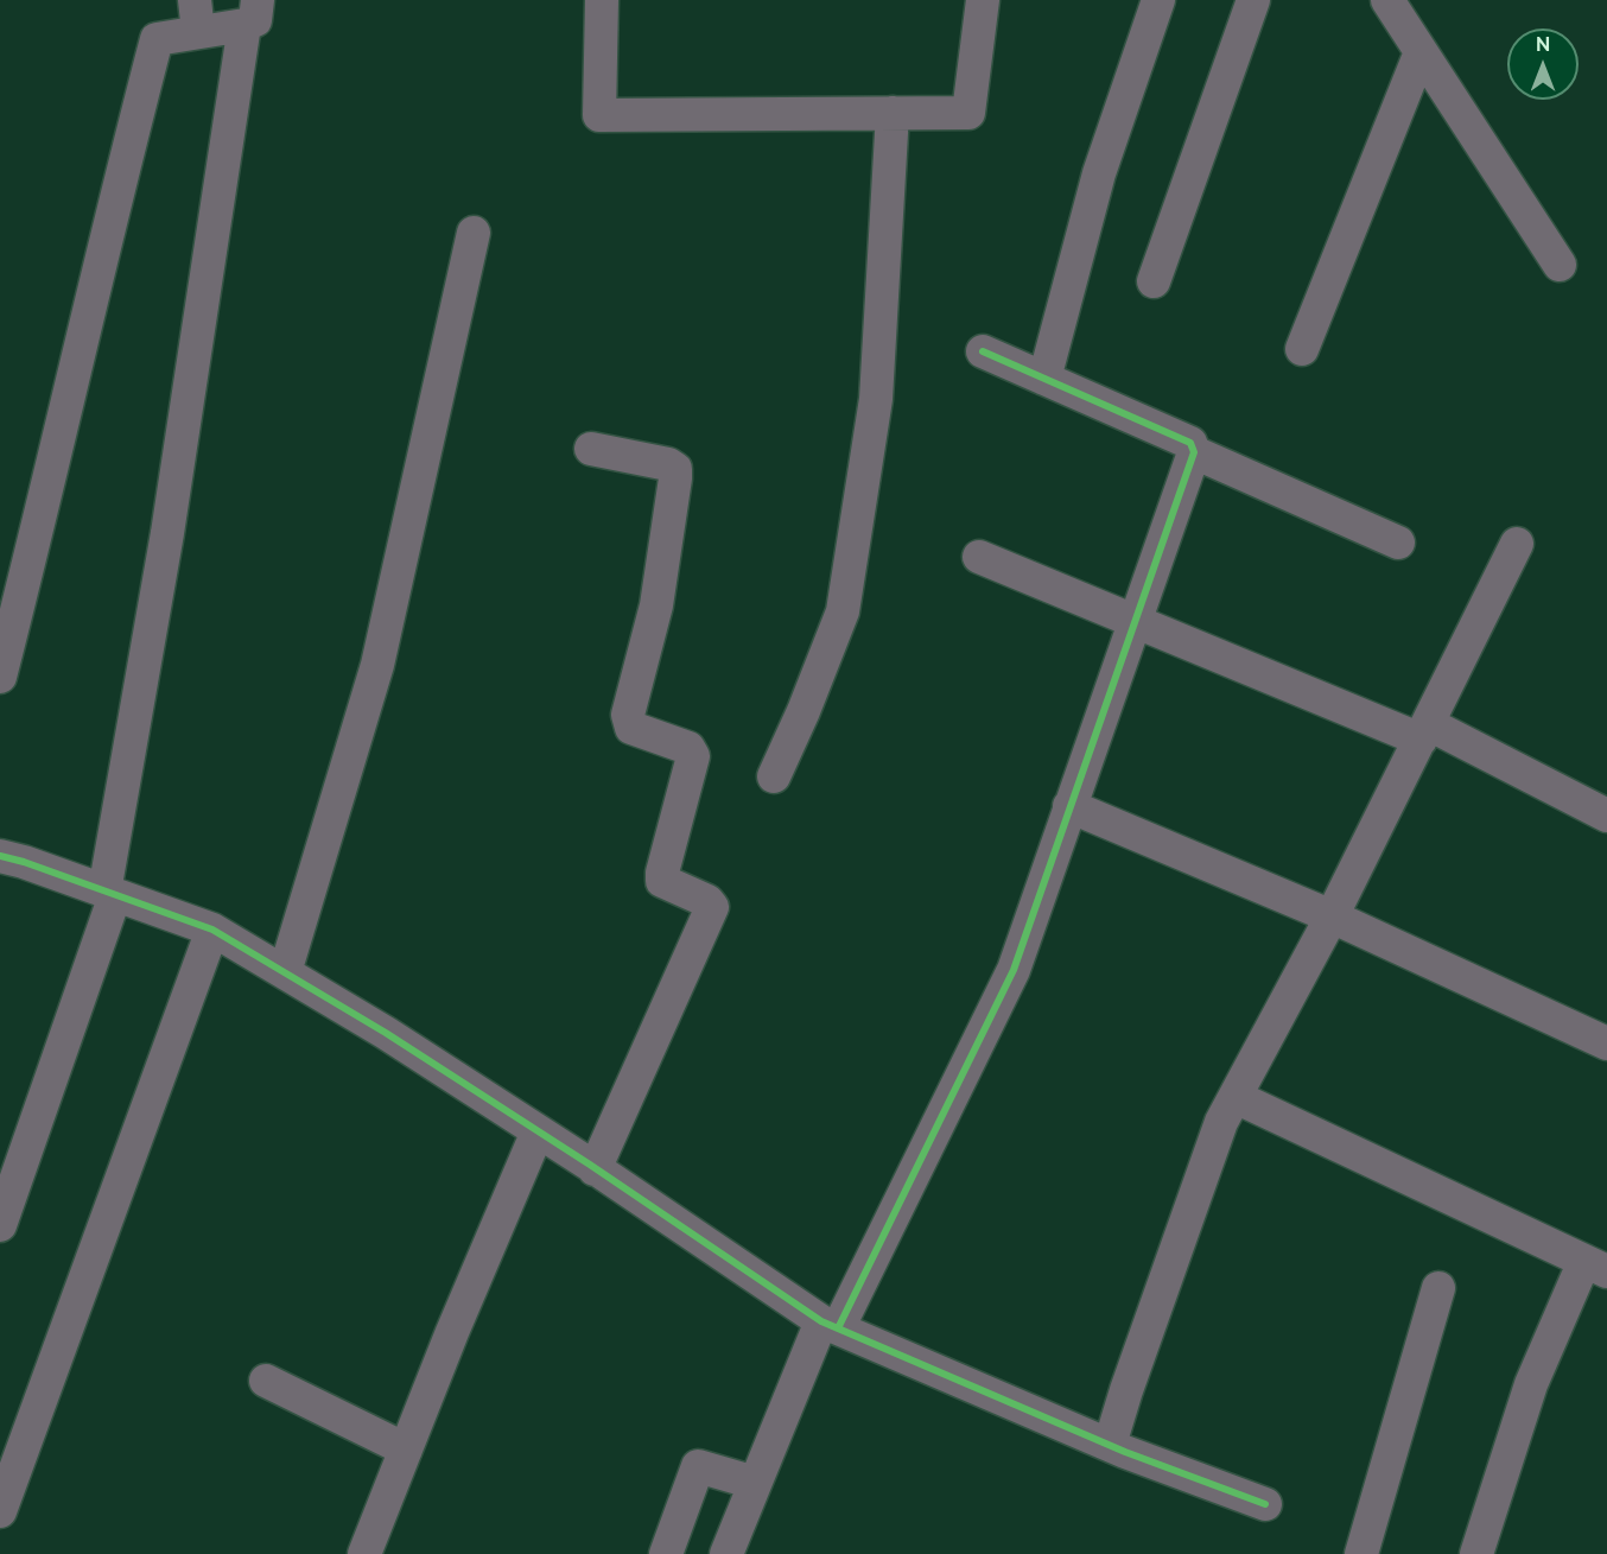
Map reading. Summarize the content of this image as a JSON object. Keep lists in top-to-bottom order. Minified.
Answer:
{"north":"top"}
